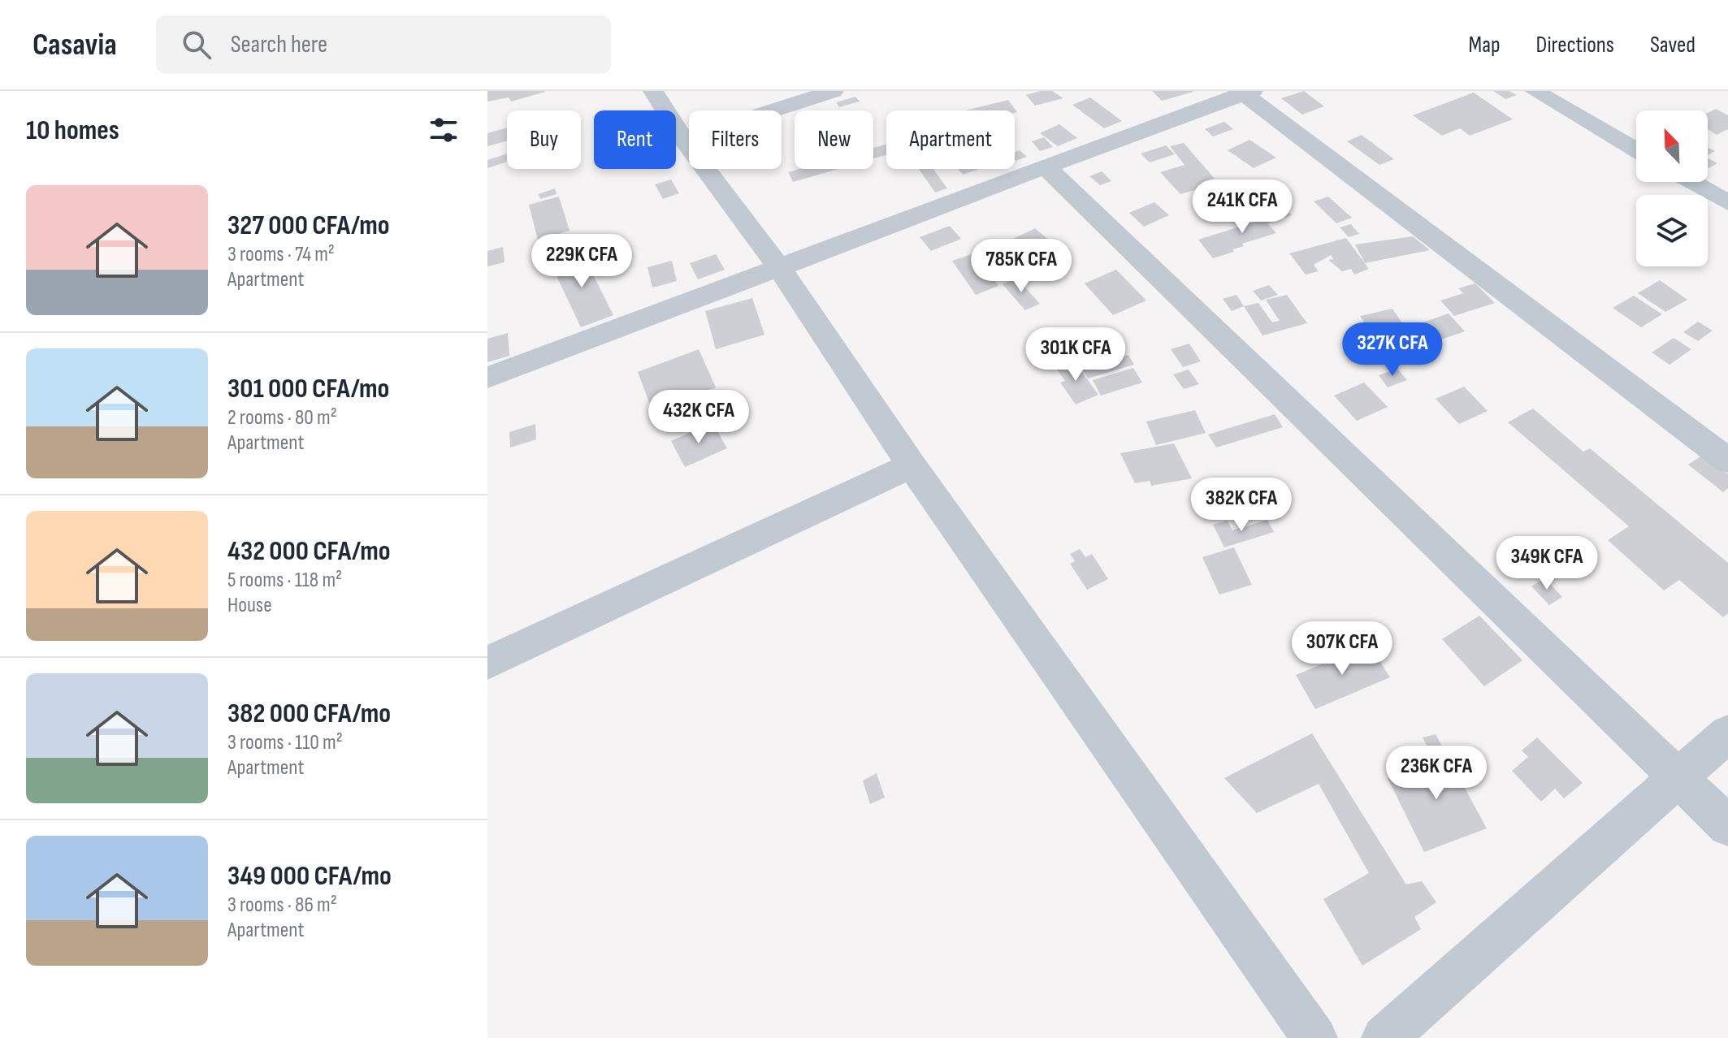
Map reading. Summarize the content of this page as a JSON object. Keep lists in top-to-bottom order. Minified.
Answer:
{"north":"top left","page":{"header":"Casavia","search":"Search here","nav":["Map","Directions","Saved"],"heading":"10 homes","chip":["Buy","Rent","Filters","New","Apartment"],"list":[{"name":"327 000 CFA/mo","note":"3 rooms · 74 m² · Apartment"},{"name":"301 000 CFA/mo","note":"2 rooms · 80 m² · Apartment"},{"name":"432 000 CFA/mo","note":"5 rooms · 118 m² · House"},{"name":"382 000 CFA/mo","note":"3 rooms · 110 m² · Apartment"},{"name":"349 000 CFA/mo","note":"3 rooms · 86 m² · Apartment"}],"price":["241K CFA","229K CFA","785K CFA","327K CFA","301K CFA","432K CFA","382K CFA","349K CFA","307K CFA","236K CFA"]}}
